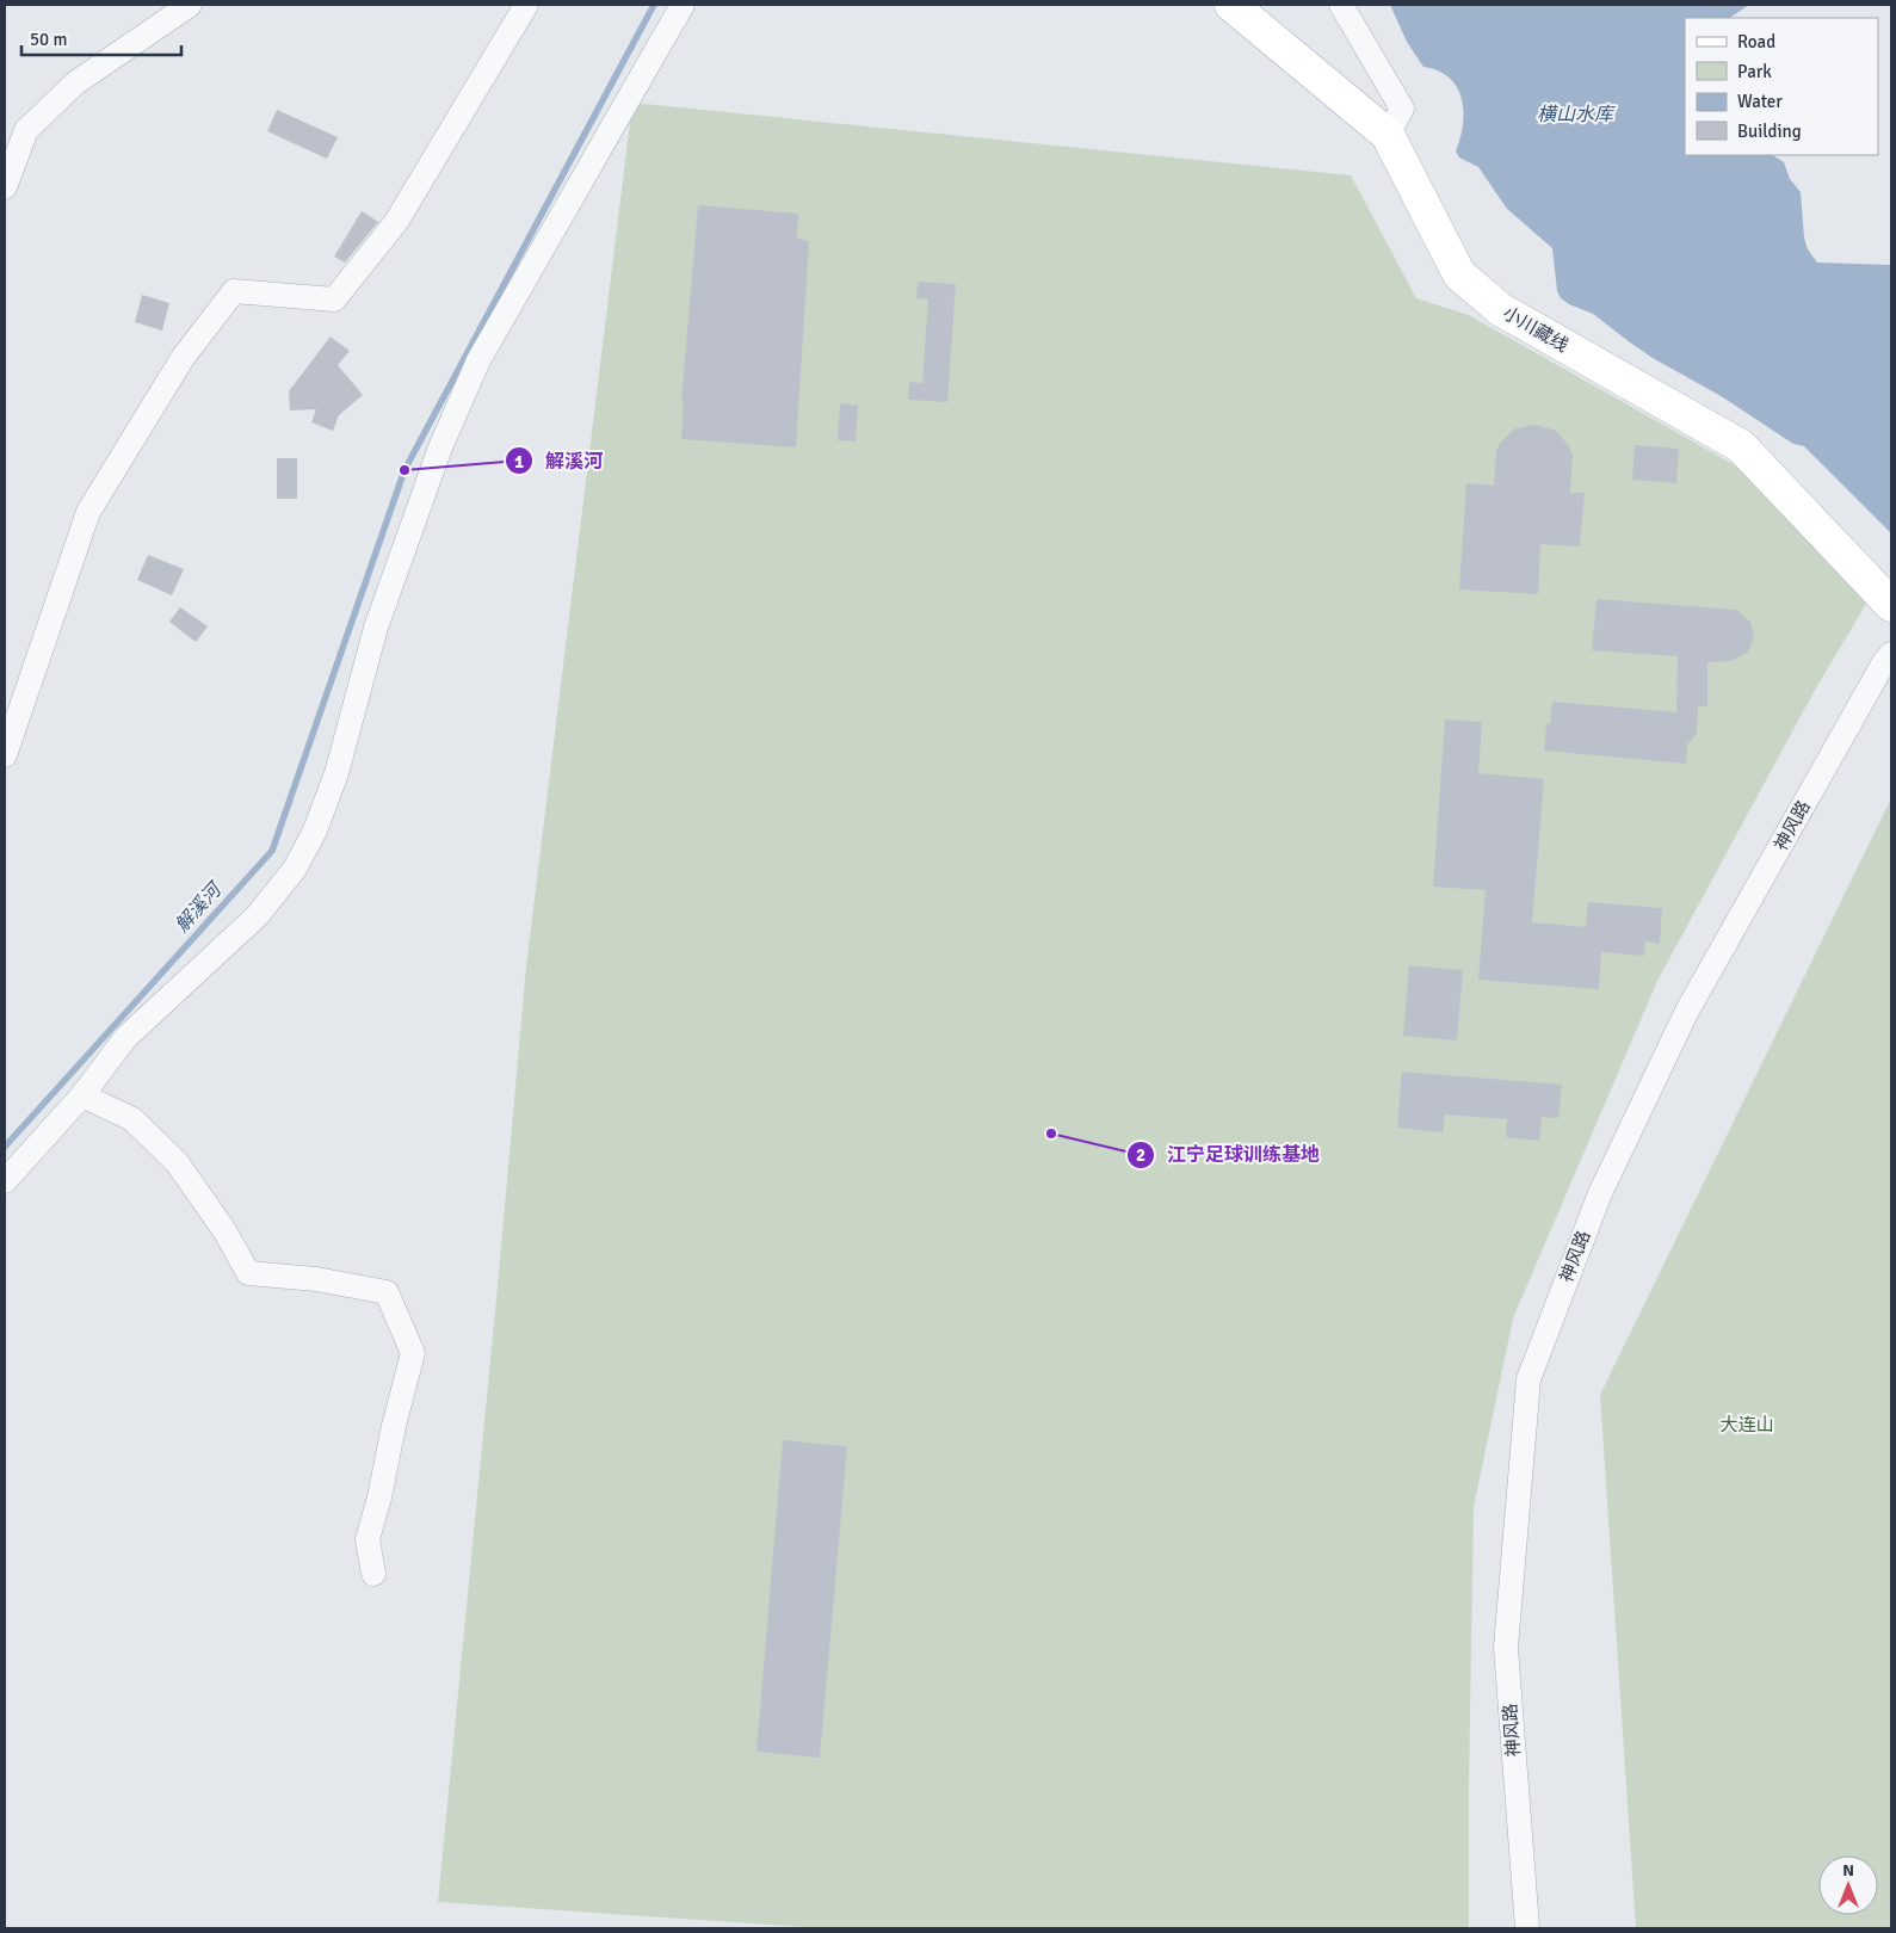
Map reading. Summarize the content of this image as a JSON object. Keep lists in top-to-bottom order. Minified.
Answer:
{"streets":{"street":["小川藏线","神风路"]},"water":["横山水库","解溪河"],"parks":["大连山"],"places":["解溪河","江宁足球训练基地"],"legend":["Road","Park","Water","Building"],"scale_bar":"50 m","north":"top"}
